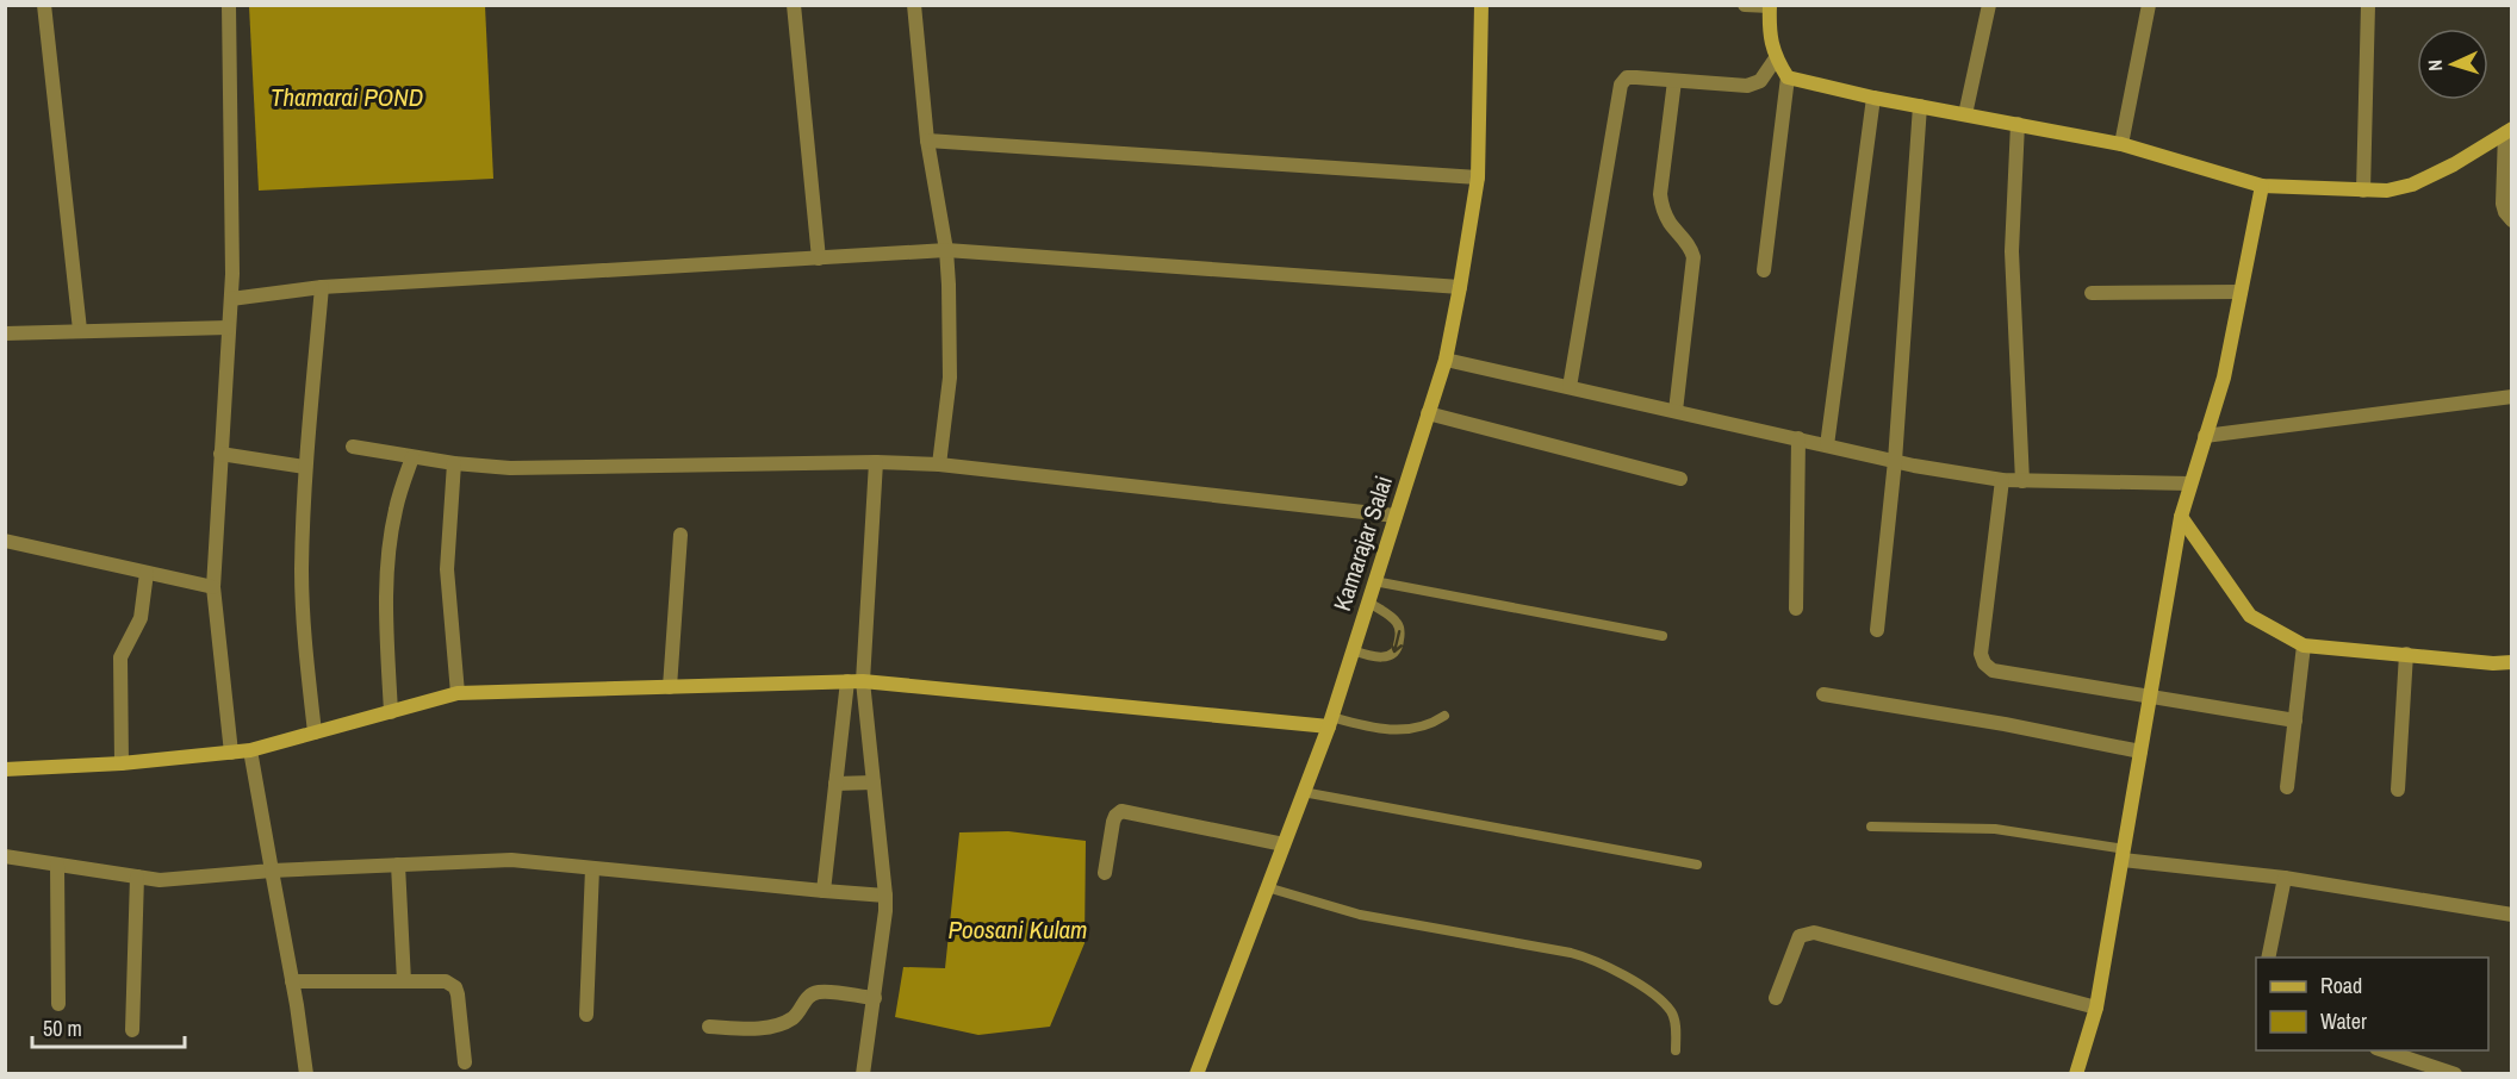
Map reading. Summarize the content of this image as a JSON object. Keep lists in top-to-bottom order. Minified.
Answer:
{"streets":{"street":["Kamarajar Salai"]},"water":["Thamarai POND","Poosani Kulam"],"legend":["Road","Water"],"scale_bar":"50 m","north":"left"}
